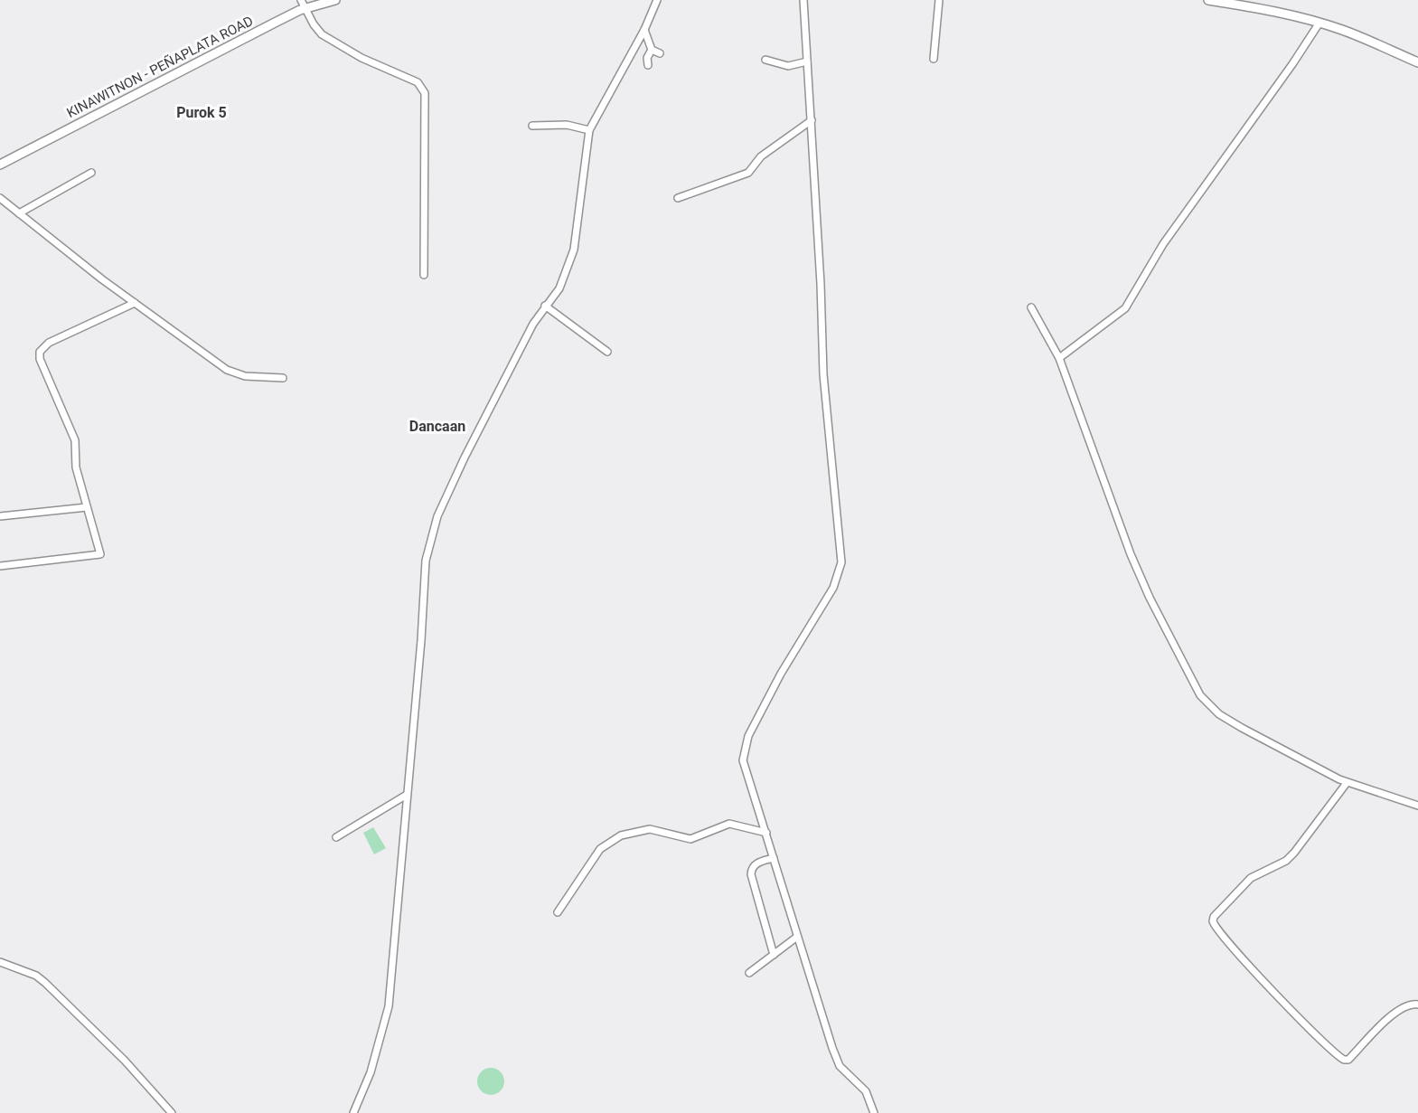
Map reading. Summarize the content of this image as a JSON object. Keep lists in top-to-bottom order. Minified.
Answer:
{"streets":{"street":["KINAWITNON - PEÑAPLATA ROAD"]},"districts":["Purok 5","Dancaan"]}
